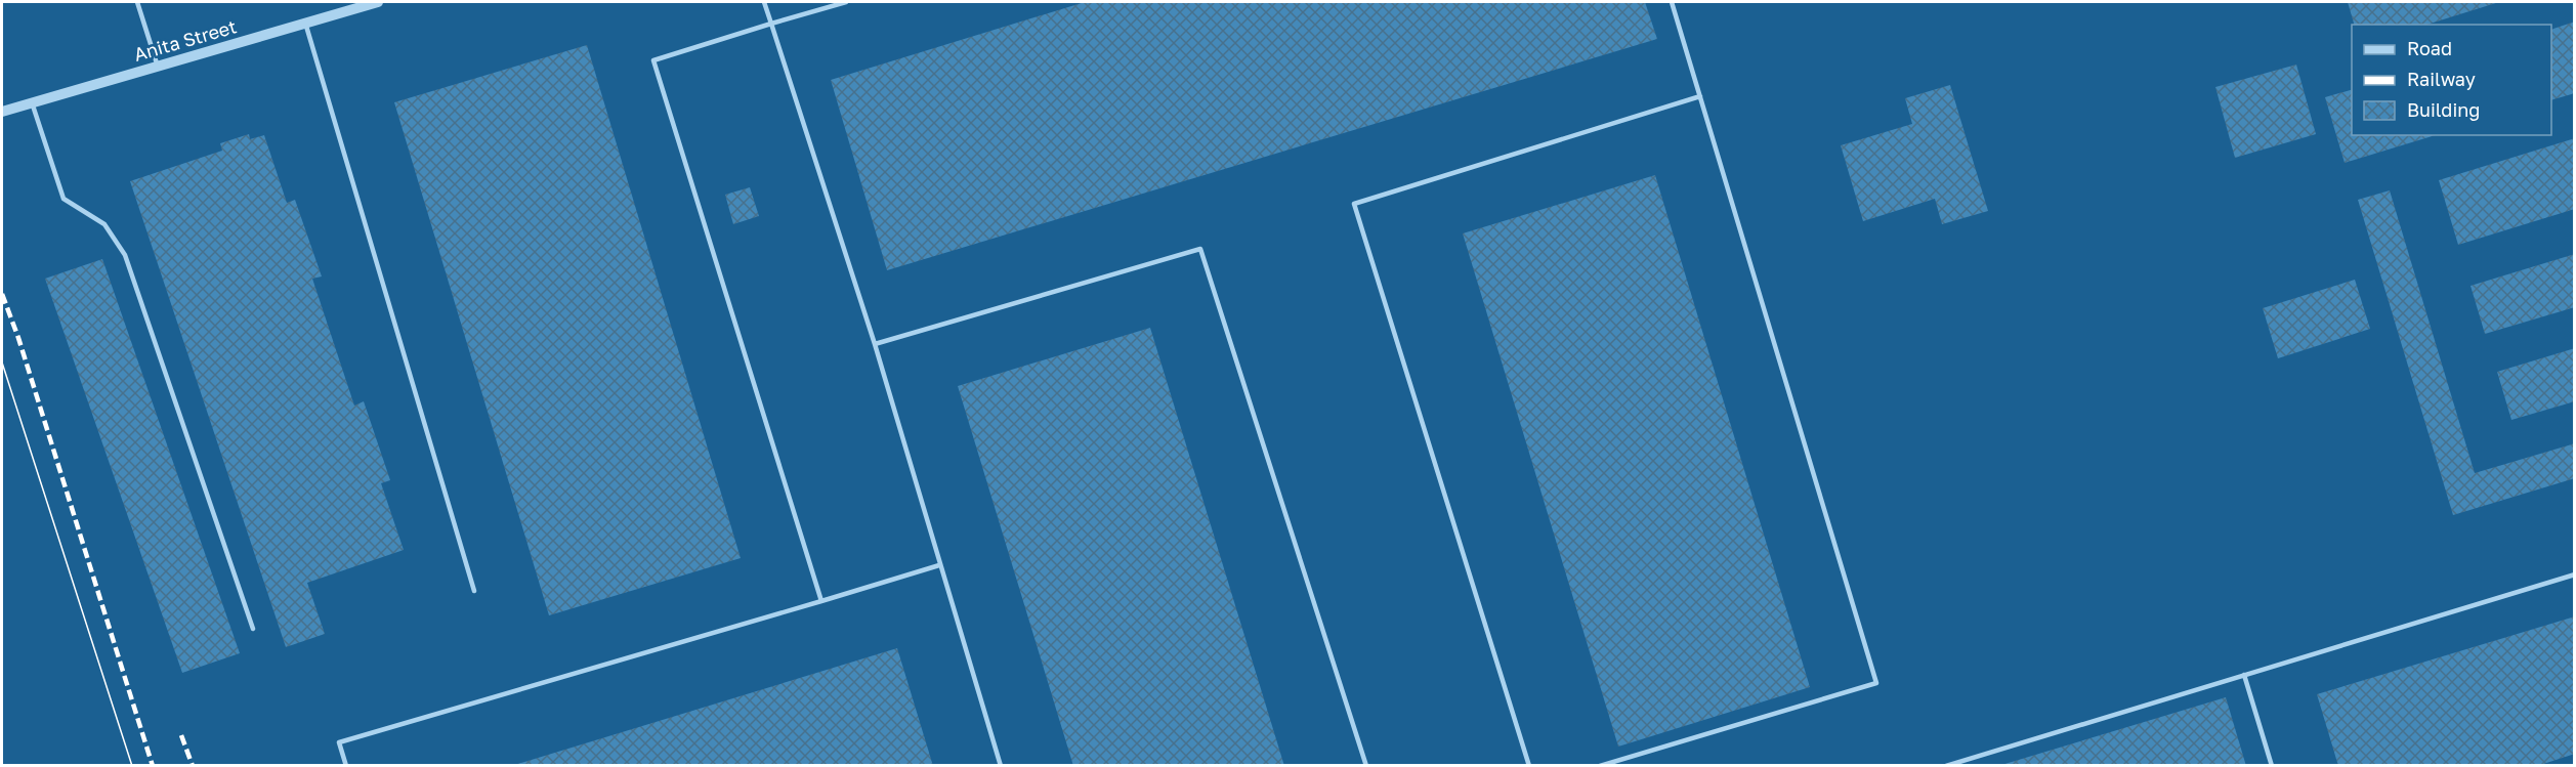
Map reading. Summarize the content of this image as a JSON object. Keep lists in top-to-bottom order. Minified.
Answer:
{"streets":{"street":["Anita Street"]},"legend":["Road","Railway","Building"]}
